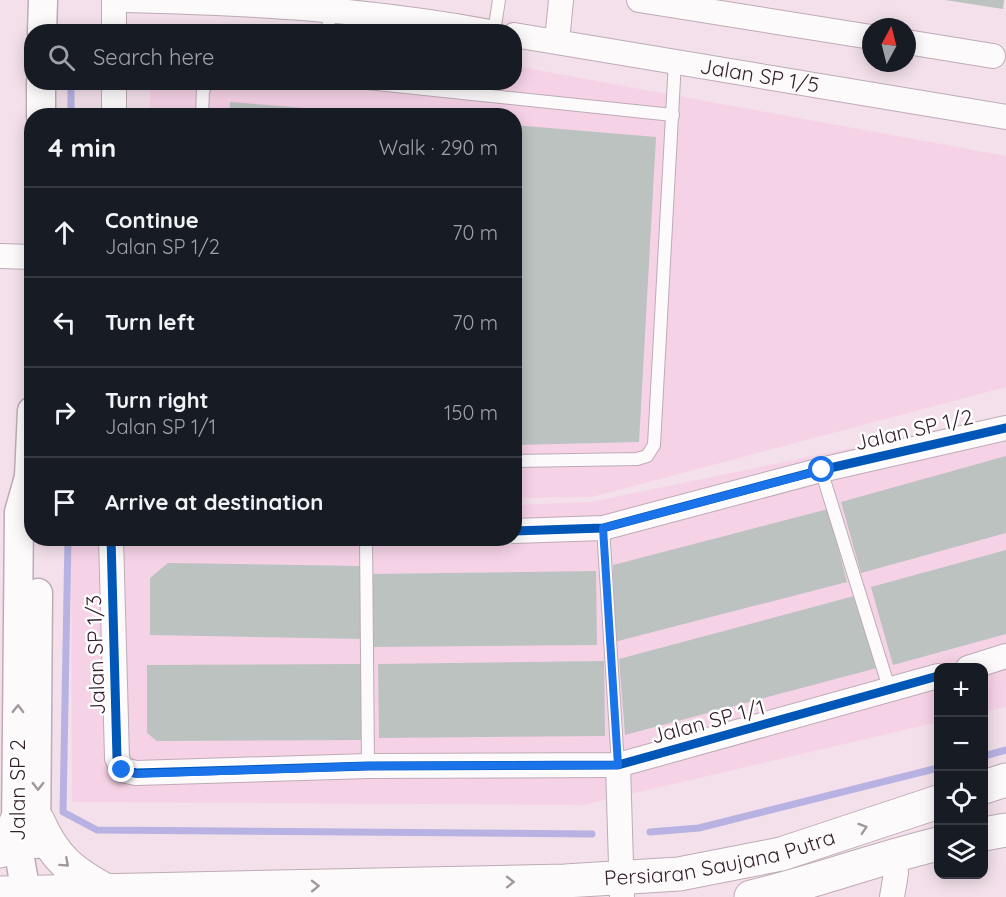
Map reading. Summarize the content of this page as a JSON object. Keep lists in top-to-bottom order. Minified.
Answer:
{"streets":{"main road":["Persiaran Saujana Putra"],"street":["Jalan SP 1/5","Jalan SP 1/2","Jalan SP 1/3","Jalan SP 1/1","Jalan SP 2"]},"crossings":[["Jalan SP 1/3","Jalan SP 1/1"],["Jalan SP 2","Persiaran Saujana Putra"]],"one_way":["Persiaran Saujana Putra"],"north":"top","page":{"search":"Search here","heading":["4 min","Walk · 290 m"],"list":[["Continue","Jalan SP 1/2","70 m"],["Turn left","70 m"],["Turn right","Jalan SP 1/1","150 m"],"Arrive at destination"],"map_buttons":["+","−"]}}
